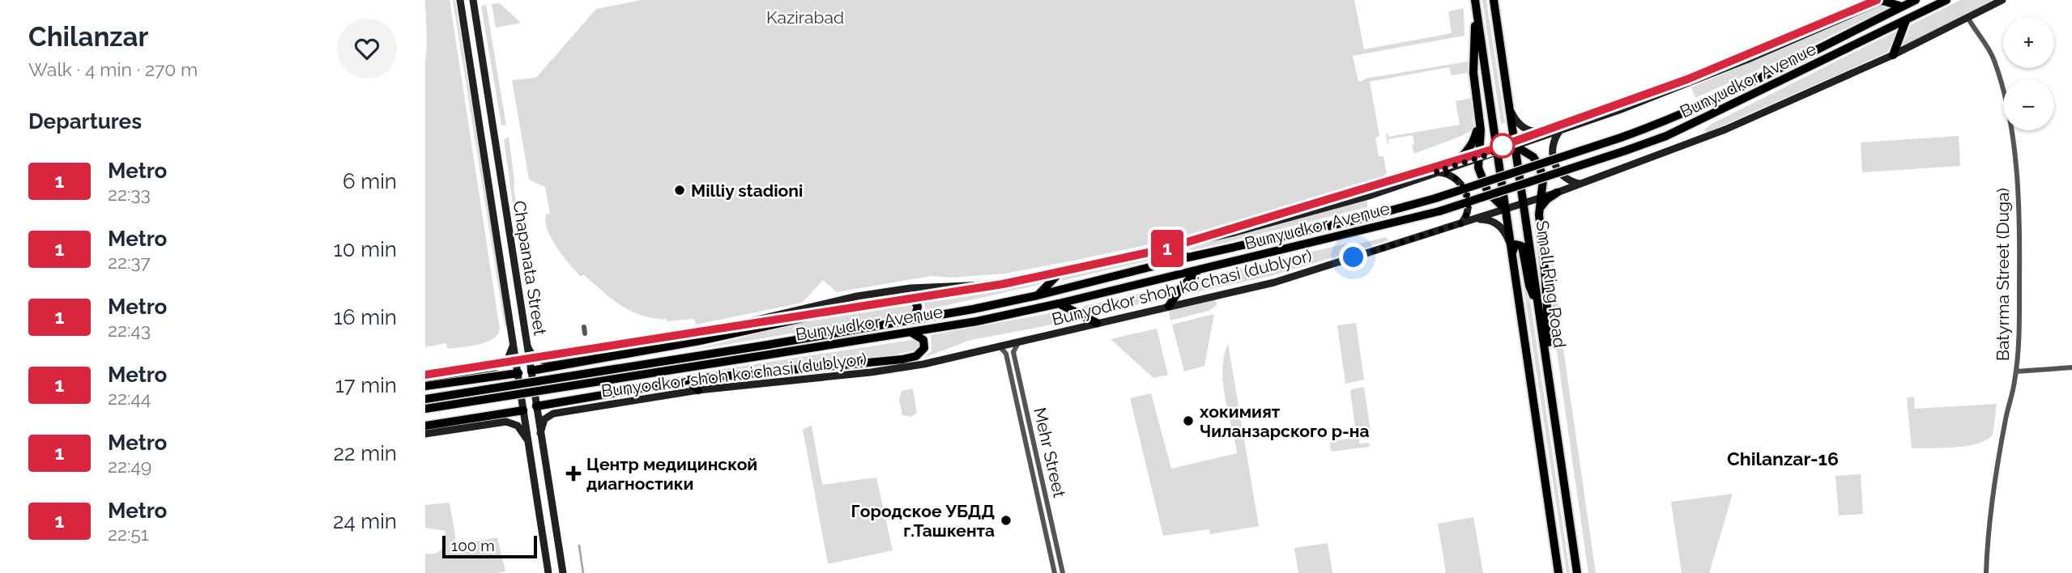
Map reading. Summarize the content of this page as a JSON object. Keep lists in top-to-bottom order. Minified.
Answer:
{"streets":{"highway":["Small Ring Road"],"main road":["Bunyudkor Avenue"],"street":["Chapanata Street","Batyrma Street (Duga)","Bunyodkor shoh koʻchasi (dublyor)","Mehr Street"]},"crossings":[["Chapanata Street","Bunyodkor shoh koʻchasi (dublyor)"],["Batyrma Street (Duga)","Bunyodkor shoh koʻchasi (dublyor)"],["Small Ring Road","Bunyodkor shoh koʻchasi (dublyor)"],["Bunyodkor shoh koʻchasi (dublyor)","Mehr Street"]],"districts":["Chilanzar-16"],"parks":["Kazirabad"],"places":{"other":["Milliy stadioni","хокимият Чиланзарского р-на","Городское УБДД г.Ташкента"],"health":["Центр медицинской диагностики"]},"lines":["metro line 1"],"scale_bar":"100 m","page":{"heading":[["Chilanzar","Walk · 4 min · 270 m"],"Departures"],"on_map":"1","map_buttons":["+","−"],"list":[{"mark":"1","name":"Metro","note":"22:33","value":"6 min"},{"mark":"1","name":"Metro","note":"22:37","value":"10 min"},{"mark":"1","name":"Metro","note":"22:43","value":"16 min"},{"mark":"1","name":"Metro","note":"22:44","value":"17 min"},{"mark":"1","name":"Metro","note":"22:49","value":"22 min"},{"mark":"1","name":"Metro","note":"22:51","value":"24 min"}],"scale":"100 m"}}
